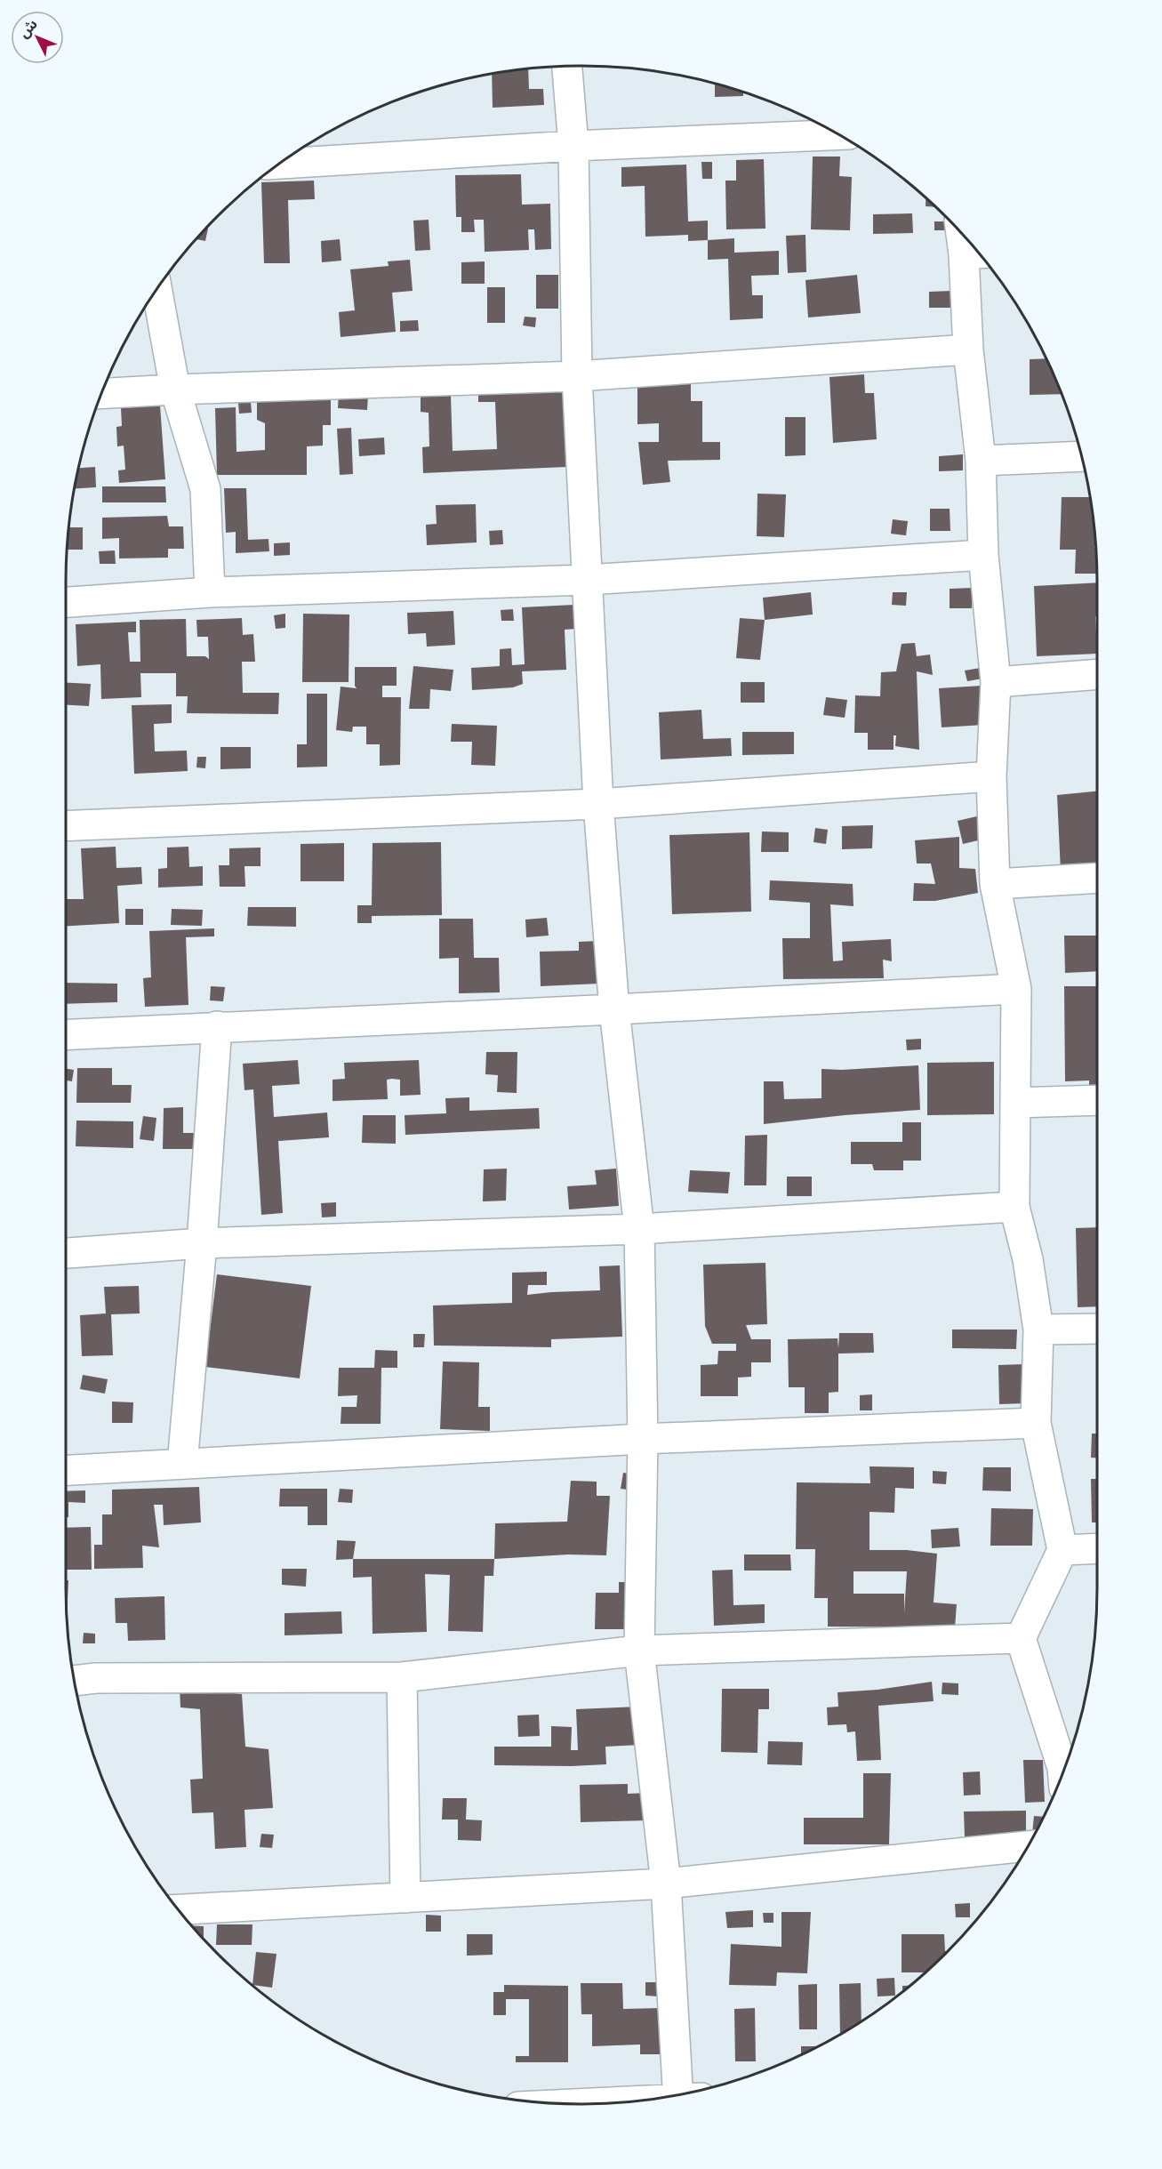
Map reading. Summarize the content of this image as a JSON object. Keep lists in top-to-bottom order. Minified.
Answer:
{"north":"top left"}
